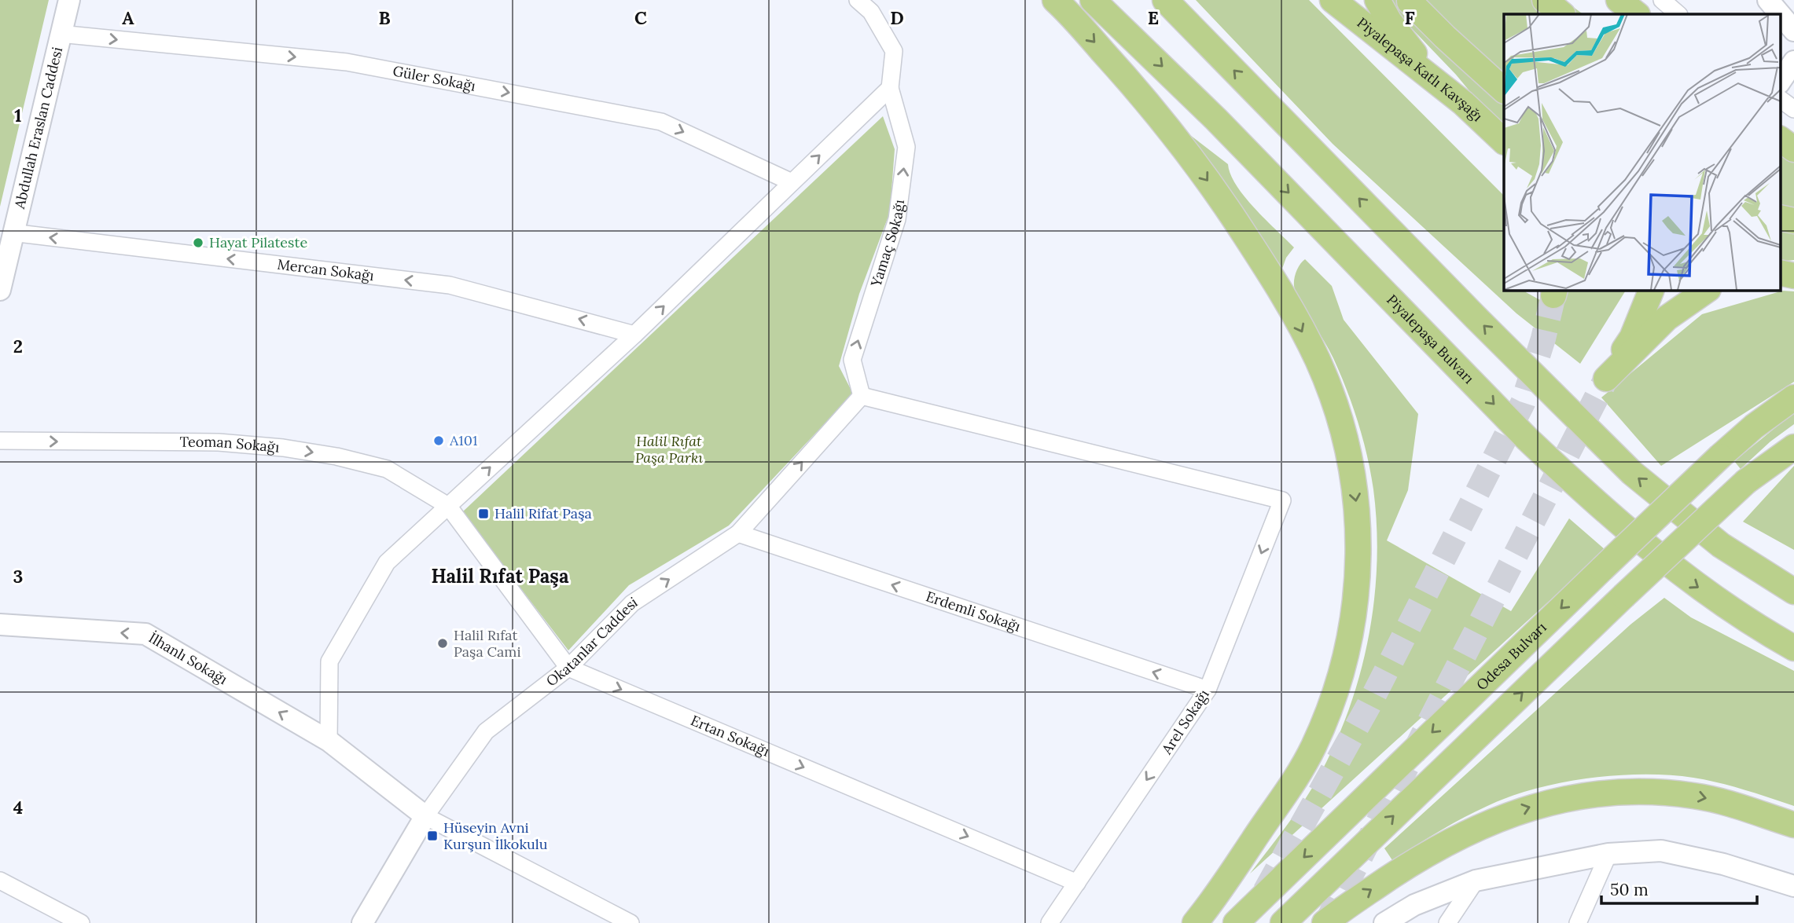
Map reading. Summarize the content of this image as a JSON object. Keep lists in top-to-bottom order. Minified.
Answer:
{"streets":{"main road":["Piyalepaşa Katlı Kavşağı","Piyalepaşa Bulvarı","Odesa Bulvarı"],"street":["Güler Sokağı","Abdullah Eraslan Caddesi","Yamaç Sokağı","Mercan Sokağı","Teoman Sokağı","Erdemli Sokağı","Okatanlar Caddesi","İlhanlı Sokağı","Arel Sokağı","Ertan Sokağı"]},"crossings":[["Güler Sokağı","Abdullah Eraslan Caddesi"],["Abdullah Eraslan Caddesi","Mercan Sokağı"],["Yamaç Sokağı","Okatanlar Caddesi"],["Yamaç Sokağı","Arel Sokağı"],["Erdemli Sokağı","Okatanlar Caddesi"],["Erdemli Sokağı","Arel Sokağı"],["Okatanlar Caddesi","İlhanlı Sokağı"],["Okatanlar Caddesi","Arel Sokağı"],["Okatanlar Caddesi","Ertan Sokağı"],["Arel Sokağı","Ertan Sokağı"]],"one_way":["Güler Sokağı","Yamaç Sokağı","Mercan Sokağı","Teoman Sokağı","Erdemli Sokağı","Okatanlar Caddesi","İlhanlı Sokağı","Ertan Sokağı"],"districts":["Halil Rıfat Paşa"],"parks":["Halil Rıfat Paşa Parkı"],"places":{"other":["Hayat Pilateste","A101","Halil Rıfat Paşa Cami"],"transit":["Halil Rifat Paşa","Hüseyin Avni Kurşun İlkokulu"]},"scale_bar":"50 m","grid":{"columns":["A","B","C","D","E","F"],"rows":["1","2","3","4"]}}
